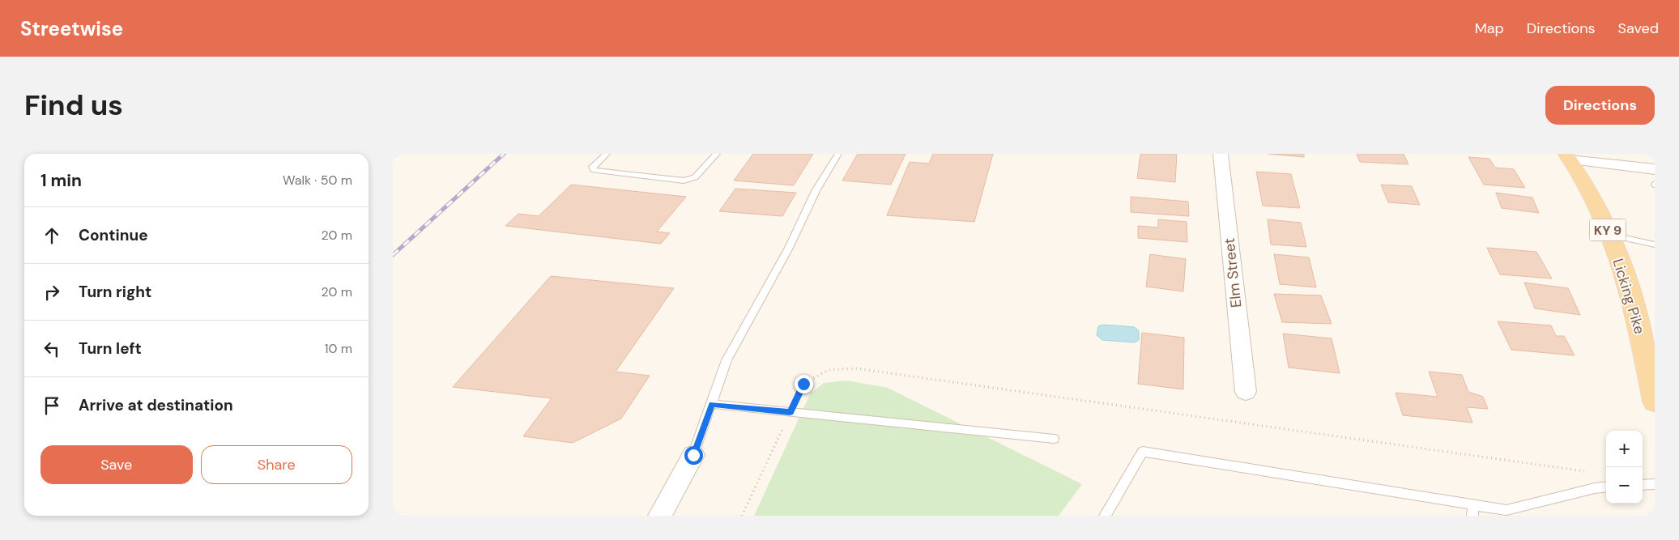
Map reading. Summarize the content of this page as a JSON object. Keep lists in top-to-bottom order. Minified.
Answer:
{"streets":{"main road":["KY 9","Licking Pike"],"street":["Elm Street"]},"page":{"header":"Streetwise","nav":["Map","Directions","Saved"],"buttons":["Directions",["Save","Share"]],"title":"Find us","heading":["1 min","Walk · 50 m"],"list":[["Continue","20 m"],["Turn right","20 m"],["Turn left","10 m"],"Arrive at destination"],"map_buttons":["+","−"]}}
